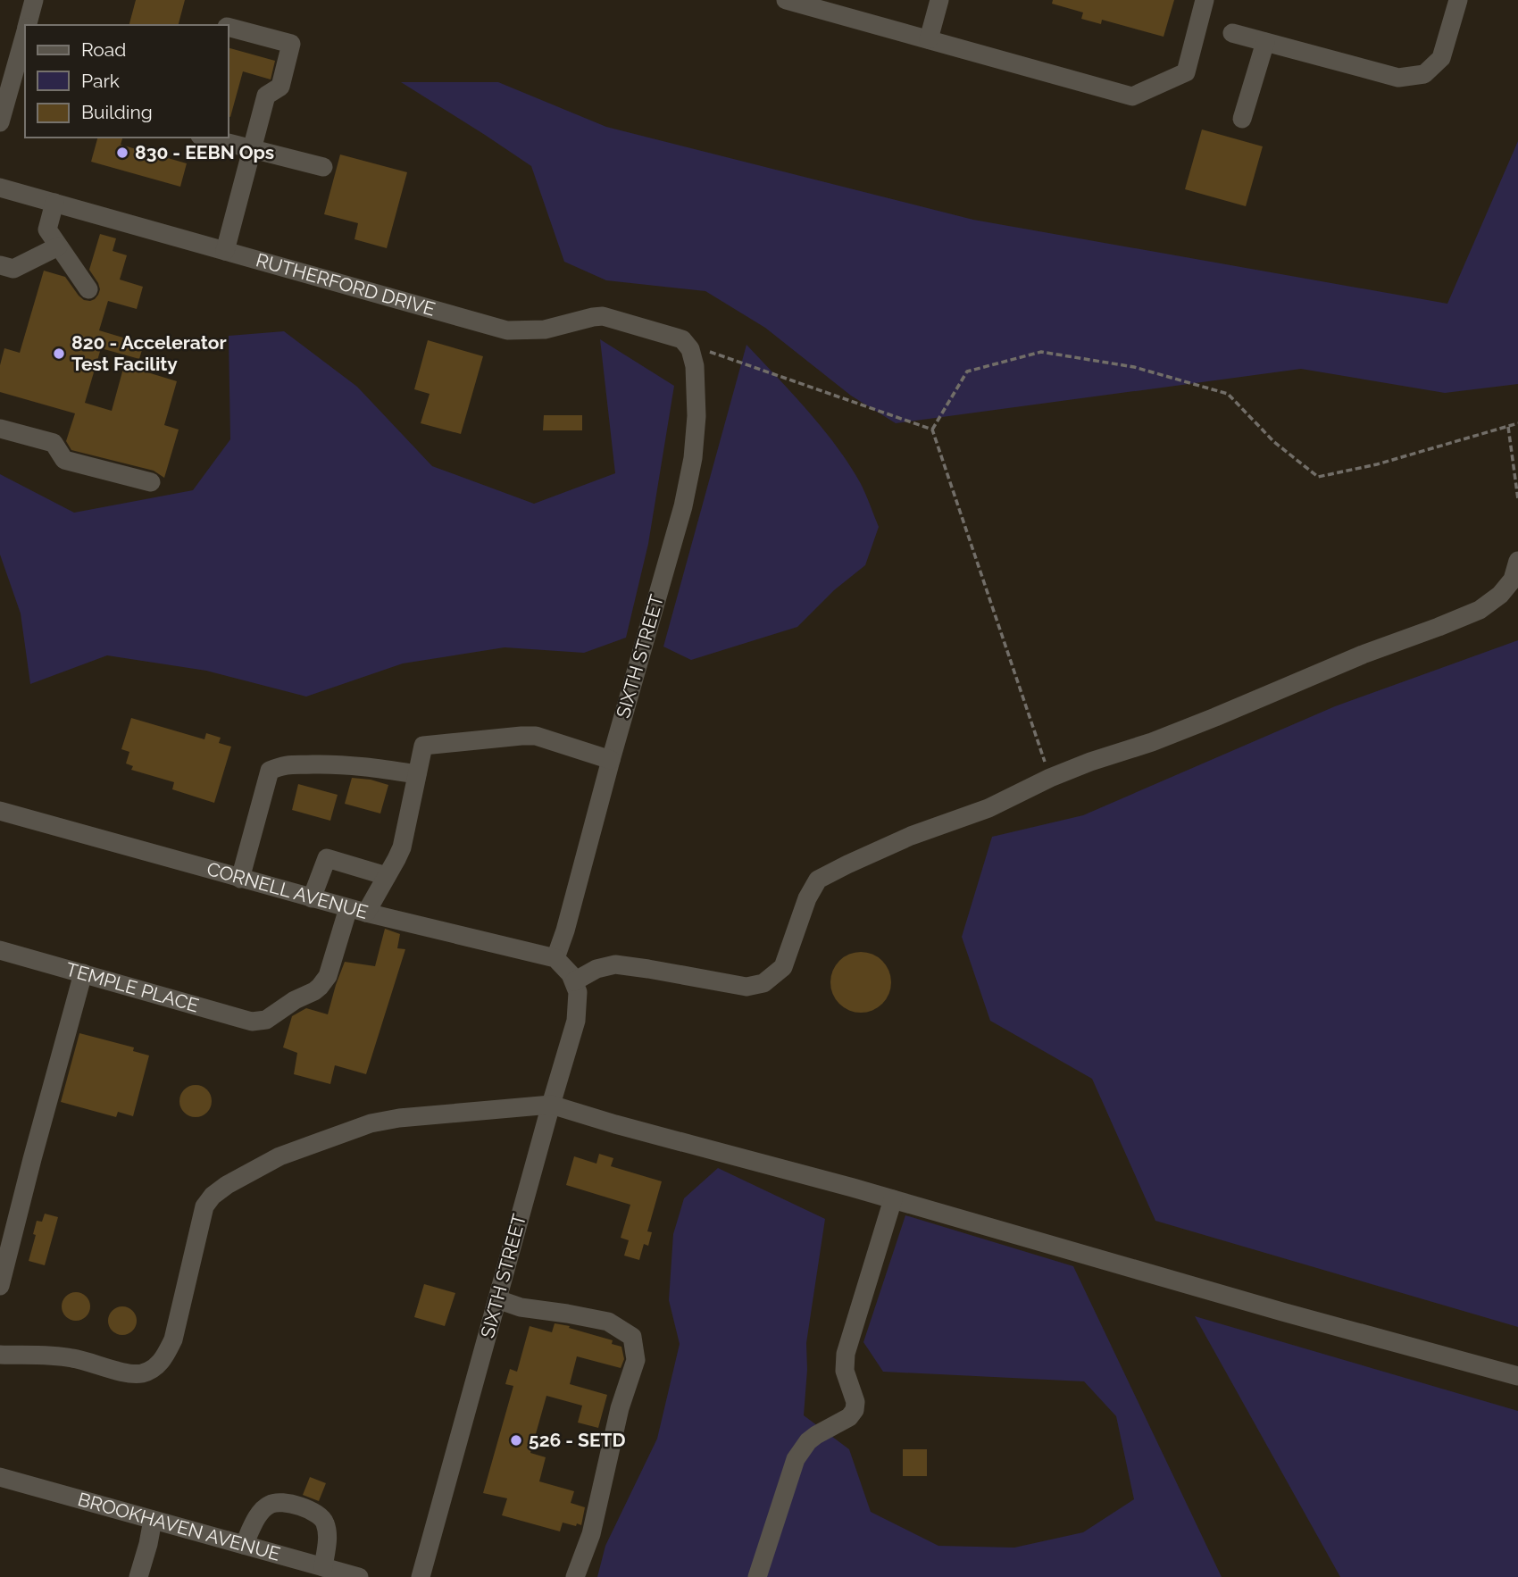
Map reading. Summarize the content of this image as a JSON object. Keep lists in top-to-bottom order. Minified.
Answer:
{"streets":{"street":["RUTHERFORD DRIVE","SIXTH STREET","CORNELL AVENUE","TEMPLE PLACE","BROOKHAVEN AVENUE"]},"crossings":[["RUTHERFORD DRIVE","SIXTH STREET"],["SIXTH STREET","CORNELL AVENUE"],["CORNELL AVENUE","TEMPLE PLACE"]],"places":["830 - EEBN Ops","820 - Accelerator Test Facility","526 - SETD"],"legend":["Road","Park","Building"]}
